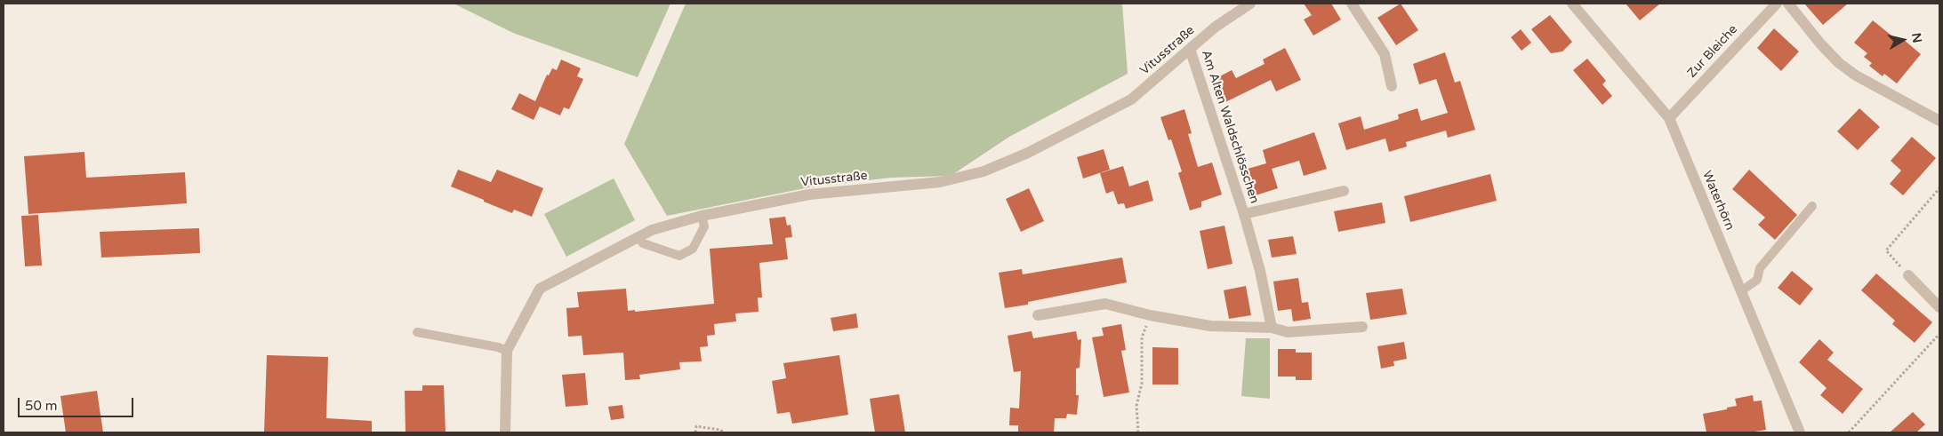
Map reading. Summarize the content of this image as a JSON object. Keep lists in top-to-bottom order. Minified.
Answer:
{"streets":{"street":["Vitusstraße","Zur Bleiche","Am Alten Waldschlösschen","Waterhörn"]},"crossings":[["Vitusstraße","Am Alten Waldschlösschen"],["Zur Bleiche","Waterhörn"]],"scale_bar":"50 m","north":"right"}
